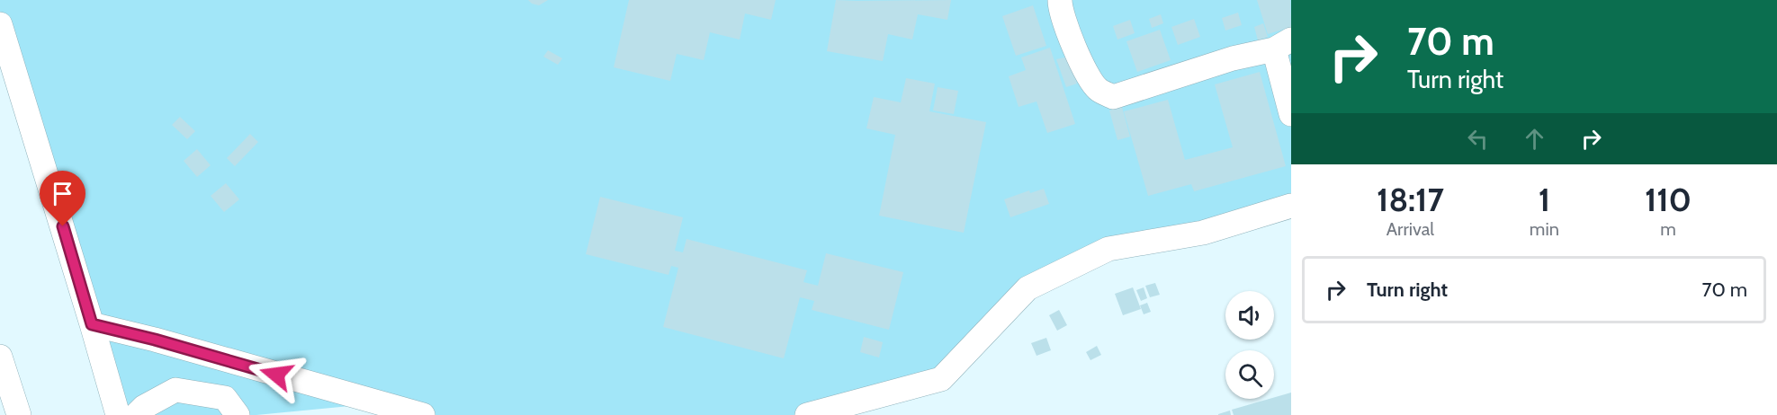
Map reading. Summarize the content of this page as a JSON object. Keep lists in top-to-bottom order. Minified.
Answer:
{"page":{"turn":["70 m","Turn right"],"eta":["18:17","Arrival","1","min","110","m"],"list":[{"name":"Turn right","value":"70 m"}]}}
